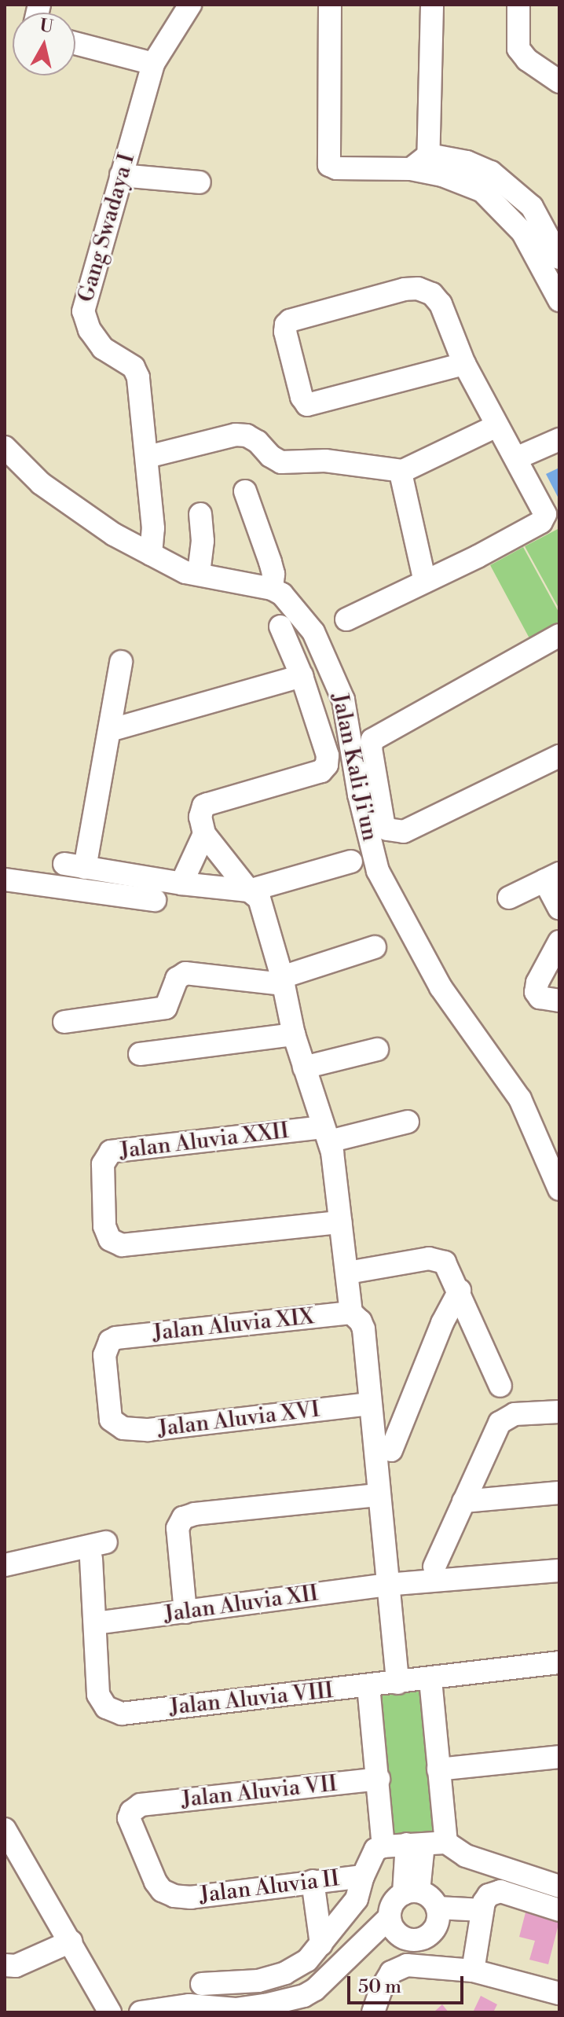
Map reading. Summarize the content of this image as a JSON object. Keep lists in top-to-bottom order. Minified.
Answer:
{"streets":{"street":["Gang Swadaya I","Jalan Kali Ji'un","Jalan Aluvia XXII","Jalan Aluvia XIX","Jalan Aluvia XVI","Jalan Aluvia XII","Jalan Aluvia VIII","Jalan Aluvia VII","Jalan Aluvia II"]},"crossings":[["Jalan Aluvia XIX","Jalan Aluvia XVI"],["Jalan Aluvia XII","Jalan Aluvia VIII"],["Jalan Aluvia VII","Jalan Aluvia II"]],"scale_bar":"50 m","north":"top"}
